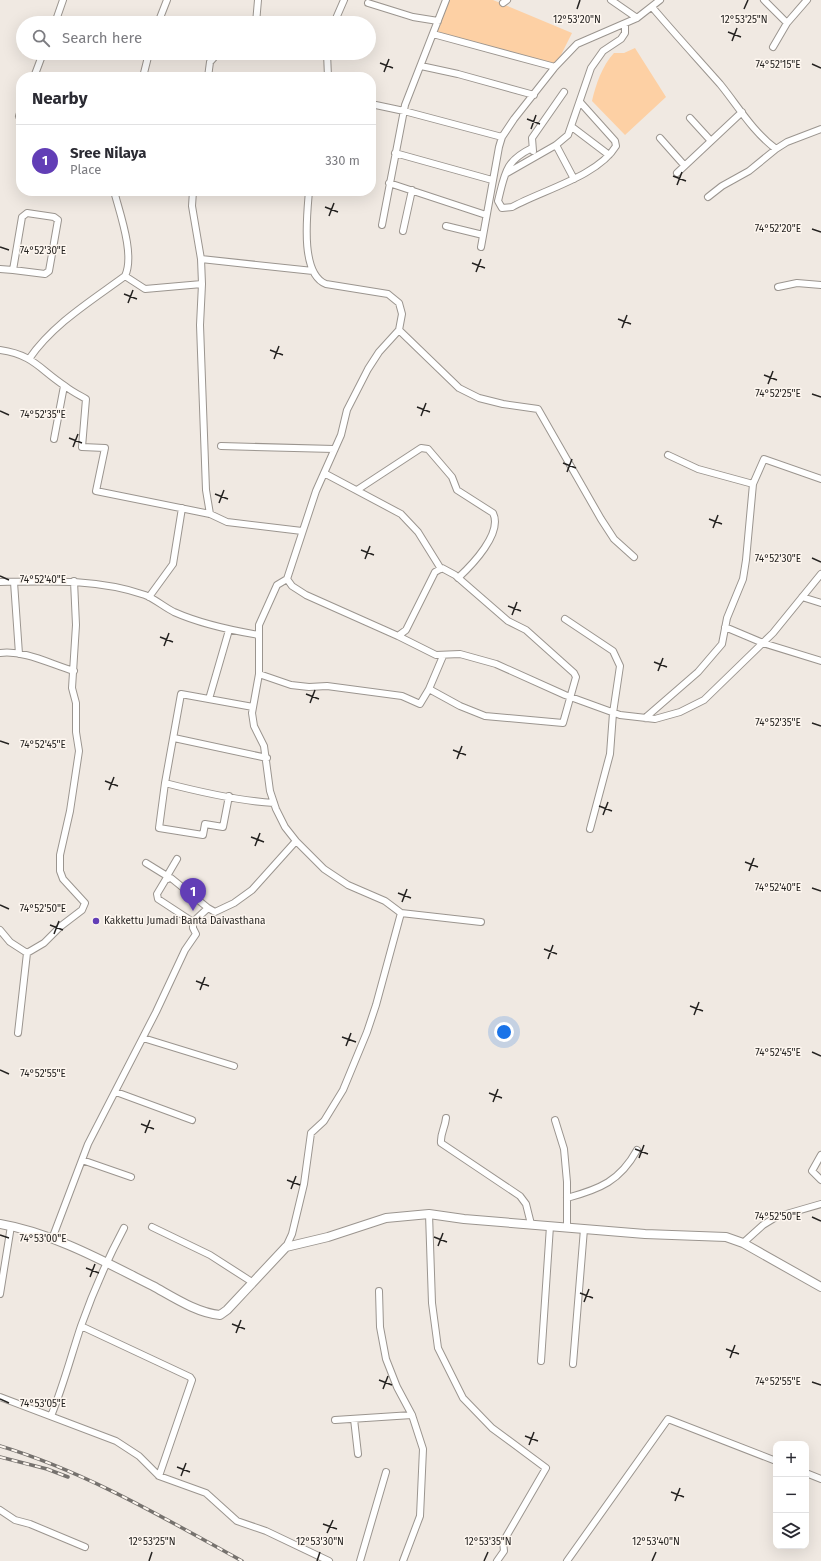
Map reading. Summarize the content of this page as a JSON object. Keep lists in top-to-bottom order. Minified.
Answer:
{"places":["Kakkettu Jumadi Banta Daivasthana"],"page":{"search":"Search here","heading":"Nearby","list":[{"mark":"1","name":"Sree Nilaya","note":"Place","value":"330 m"}],"pins":"1","map_buttons":["+","−"]},"coordinates":["12°53'20\"N","12°53'25\"N","74°52'15\"E","74°52'20\"E","74°52'30\"E","74°52'25\"E","74°52'35\"E","74°52'40\"E","74°52'45\"E","74°52'50\"E","74°52'55\"E","74°53'00\"E","74°53'05\"E","12°53'30\"N","12°53'35\"N","12°53'40\"N"]}
